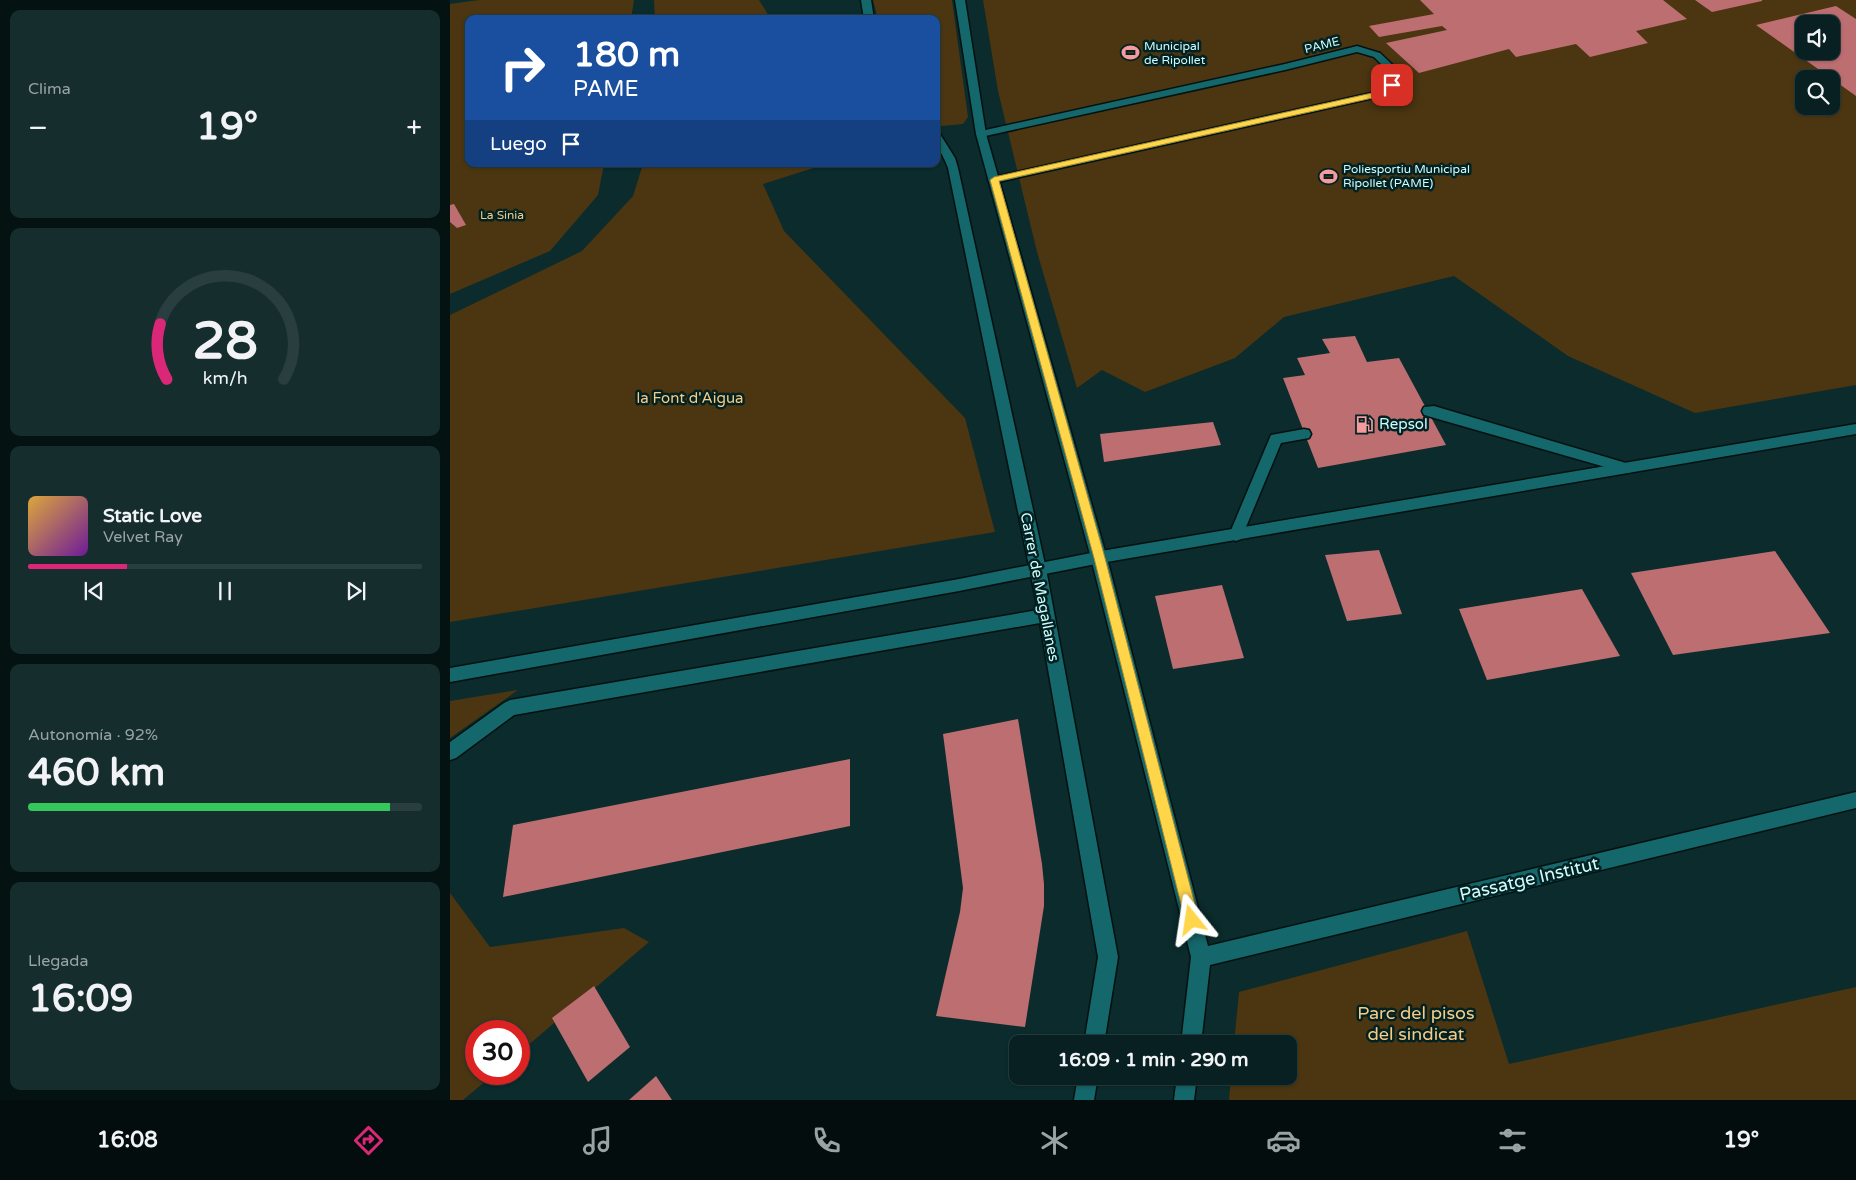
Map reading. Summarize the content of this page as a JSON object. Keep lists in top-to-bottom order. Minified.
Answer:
{"streets":{"street":["PAME","Carrer de Magallanes","Passatge Institut"]},"parks":["La Sinia","la Font d'Aigua","Parc del pisos del sindicat"],"places":{"sports":["Municipal de Ripollet","Poliesportiu Municipal Ripollet (PAME)"],"fuel station":["Repsol"]},"page":{"tile":["Clima",["Autonomía · 92%","460 km"],["Llegada","16:09"]],"turn":["180 m","PAME"],"heat":["−","19°","+"],"then":"Luego","song":["Static Love","Velvet Ray"],"limit":"30","trip":"16:09 · 1 min · 290 m","tabs":["16:08","19°"],"gauge":["28","km/h"]}}
